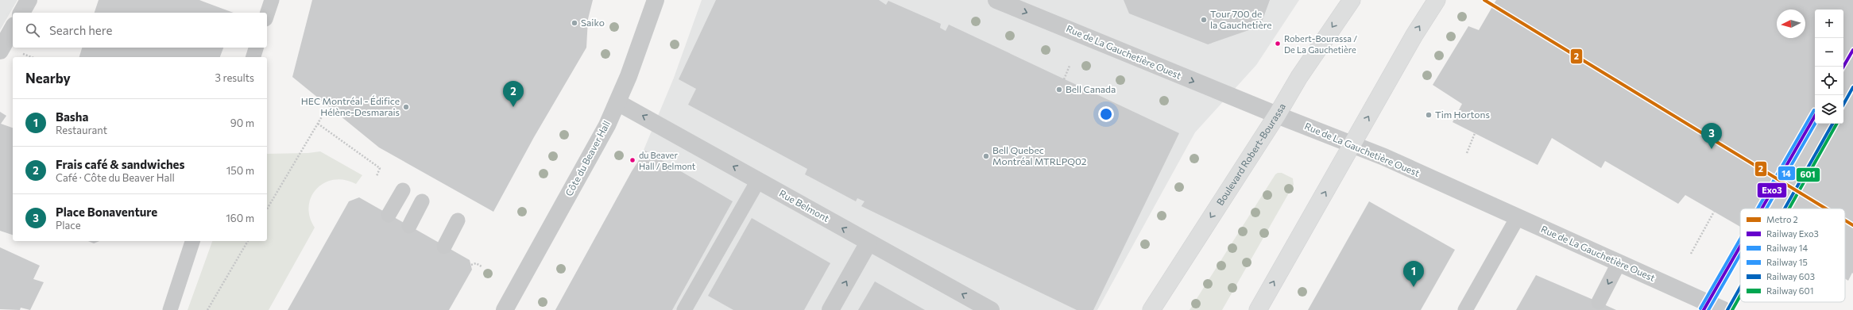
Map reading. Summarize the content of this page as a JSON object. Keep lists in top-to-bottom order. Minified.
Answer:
{"streets":{"main road":["Boulevard Robert-Bourassa"],"street":["Rue de La Gauchetière Ouest","Côte du Beaver Hall","Rue Belmont"]},"crossings":[["Rue de La Gauchetière Ouest","Boulevard Robert-Bourassa"],["Côte du Beaver Hall","Rue Belmont"]],"one_way":["Rue de La Gauchetière Ouest","Rue Belmont"],"places":["Tour 700 de la Gauchetière","Saiko","Robert-Bourassa / De La Gauchetière","Bell Canada","HEC Montréal - Édifice Hélène-Desmarais","Tim Hortons","Bell Quebec Montréal MTRLPQ02","du Beaver Hall / Belmont"],"lines":["metro line 2","rail line Exo3","rail line 603","rail line 15","rail line 14","rail line 601"],"legend":["Metro 2","Railway Exo3","Railway 14","Railway 15","Railway 603","Railway 601"],"north":"left","page":{"map_buttons":["+","−"],"search":"Search here","heading":["Nearby","3 results"],"pins":["2","3","1"],"list":[{"mark":"1","name":"Basha","note":"Restaurant","value":"90 m"},{"mark":"2","name":"Frais café & sandwiches","note":"Café · Côte du Beaver Hall","value":"150 m"},{"mark":"3","name":"Place Bonaventure","note":"Place","value":"160 m"}]}}
